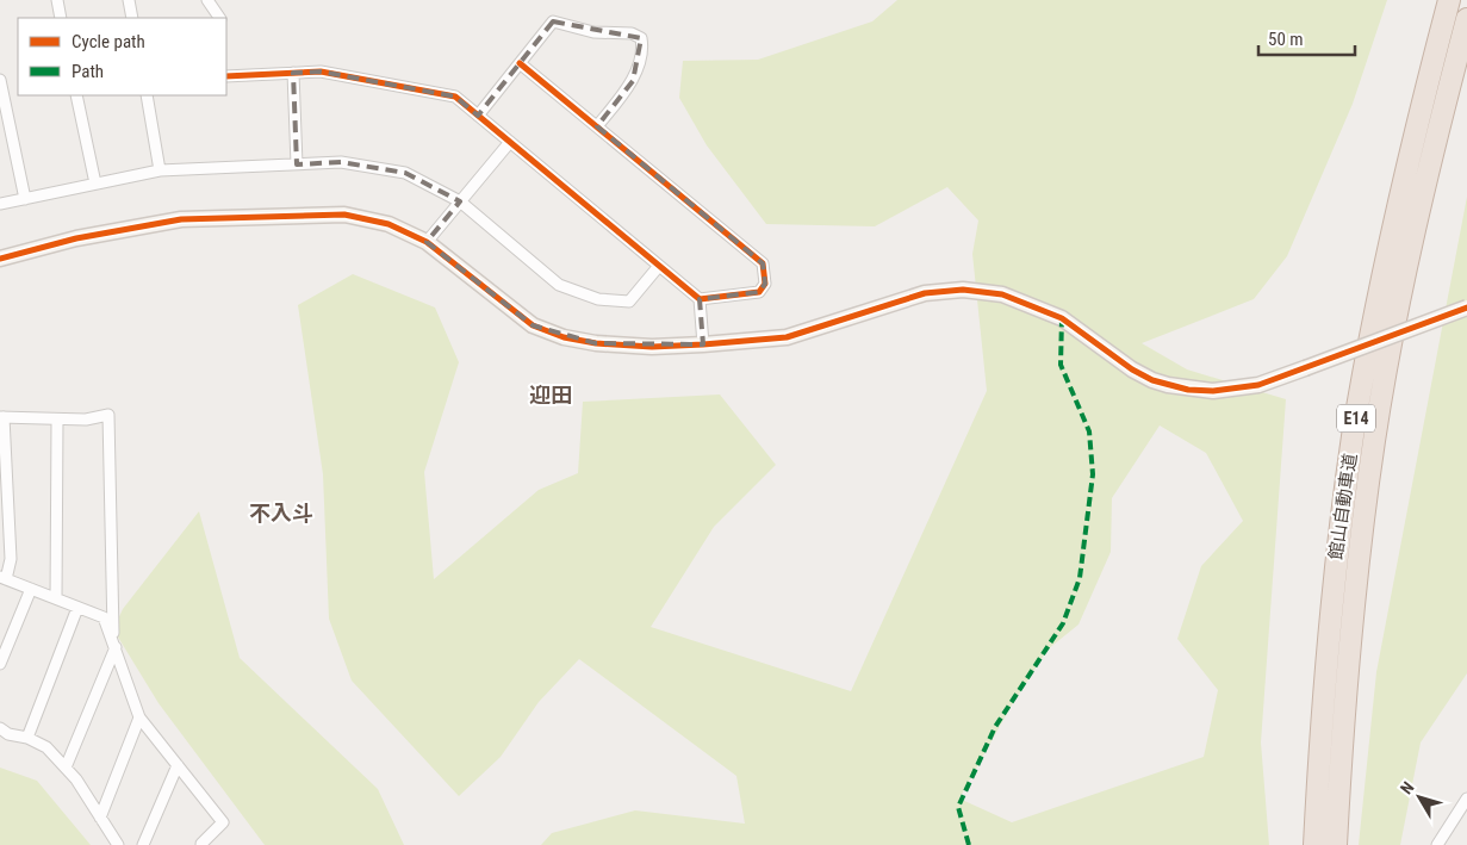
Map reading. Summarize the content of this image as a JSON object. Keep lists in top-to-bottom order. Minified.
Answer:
{"streets":{"highway":["E14","館山自動車道"]},"districts":["迎田","不入斗"],"legend":["Cycle path","Path"],"scale_bar":"50 m","north":"top left"}
